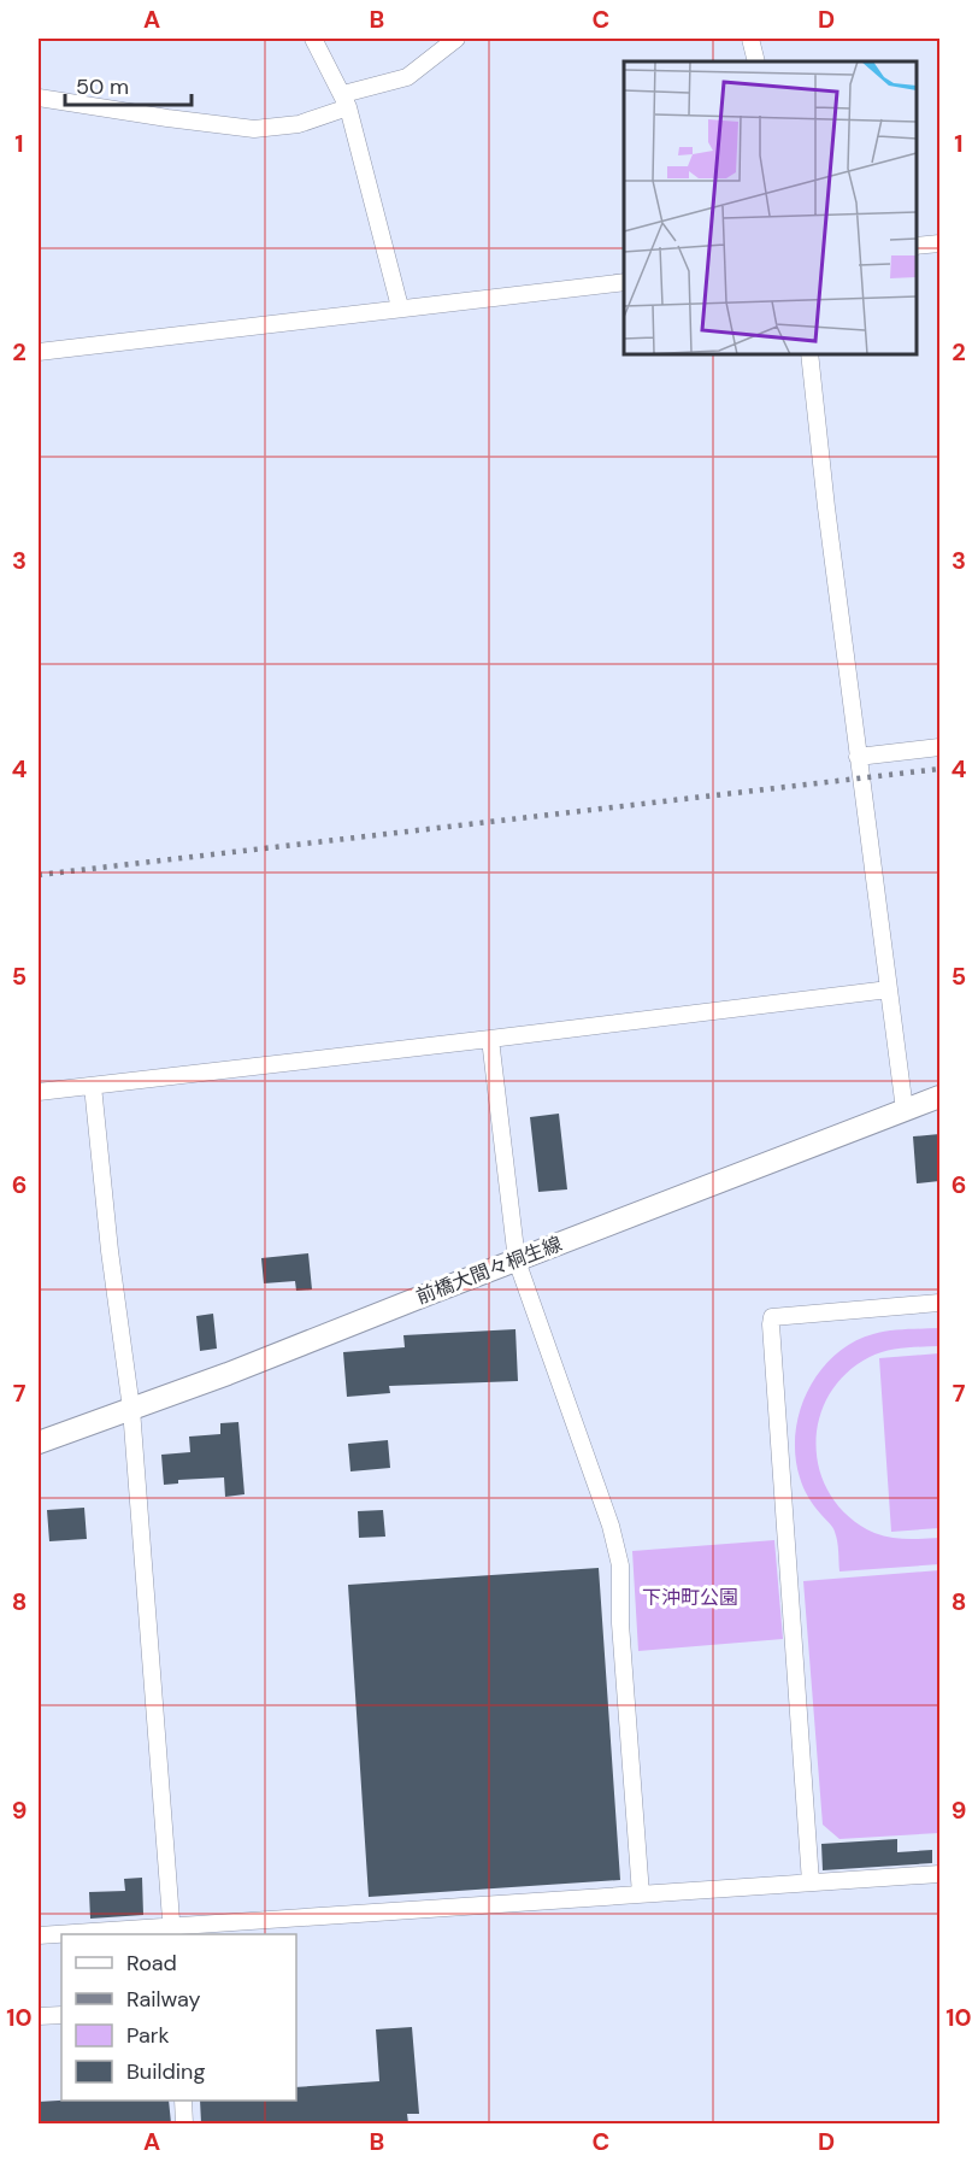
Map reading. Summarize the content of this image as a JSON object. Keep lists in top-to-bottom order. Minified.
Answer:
{"streets":{"main road":["前橋大間々桐生線"]},"parks":["下沖町公園"],"legend":["Road","Railway","Park","Building"],"scale_bar":"50 m","grid":{"columns":["A","B","C","D"],"rows":["1","2","3","4","5","6","7","8","9","10"]}}
